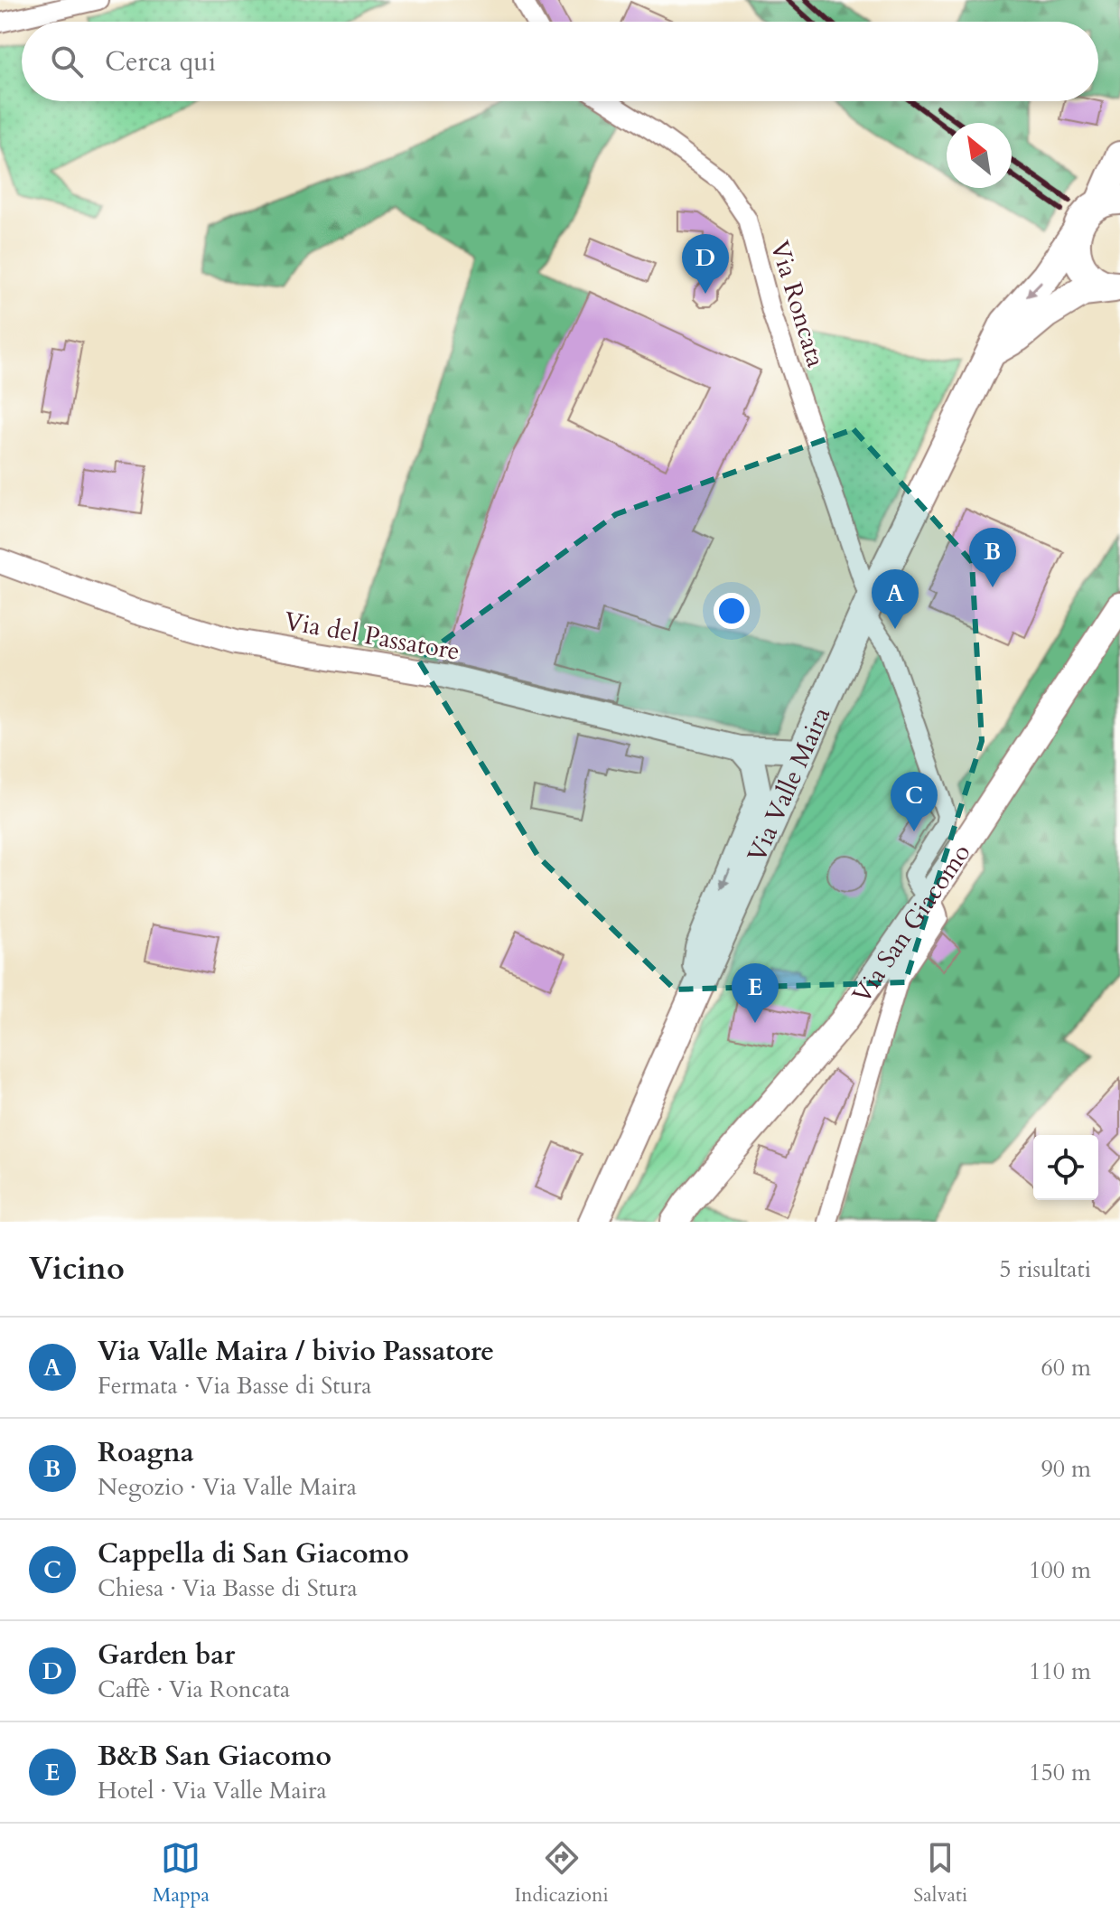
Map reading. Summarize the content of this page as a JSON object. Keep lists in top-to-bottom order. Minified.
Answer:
{"streets":{"main road":["Via Valle Maira","Via San Giacomo"],"street":["Via Roncata","Via del Passatore"]},"crossings":[["Via Roncata","Via Valle Maira"],["Via Roncata","Via San Giacomo"],["Via del Passatore","Via Valle Maira"]],"north":"top left","page":{"search":"Cerca qui","pins":["D","B","A","C","E"],"heading":["Vicino","5 risultati"],"list":[{"mark":"A","name":"Via Valle Maira / bivio Passatore","note":"Fermata · Via Basse di Stura","value":"60 m"},{"mark":"B","name":"Roagna","note":"Negozio · Via Valle Maira","value":"90 m"},{"mark":"C","name":"Cappella di San Giacomo","note":"Chiesa · Via Basse di Stura","value":"100 m"},{"mark":"D","name":"Garden bar","note":"Caffè · Via Roncata","value":"110 m"},{"mark":"E","name":"B&B San Giacomo","note":"Hotel · Via Valle Maira","value":"150 m"}],"nav":["Mappa","Indicazioni","Salvati"]}}
